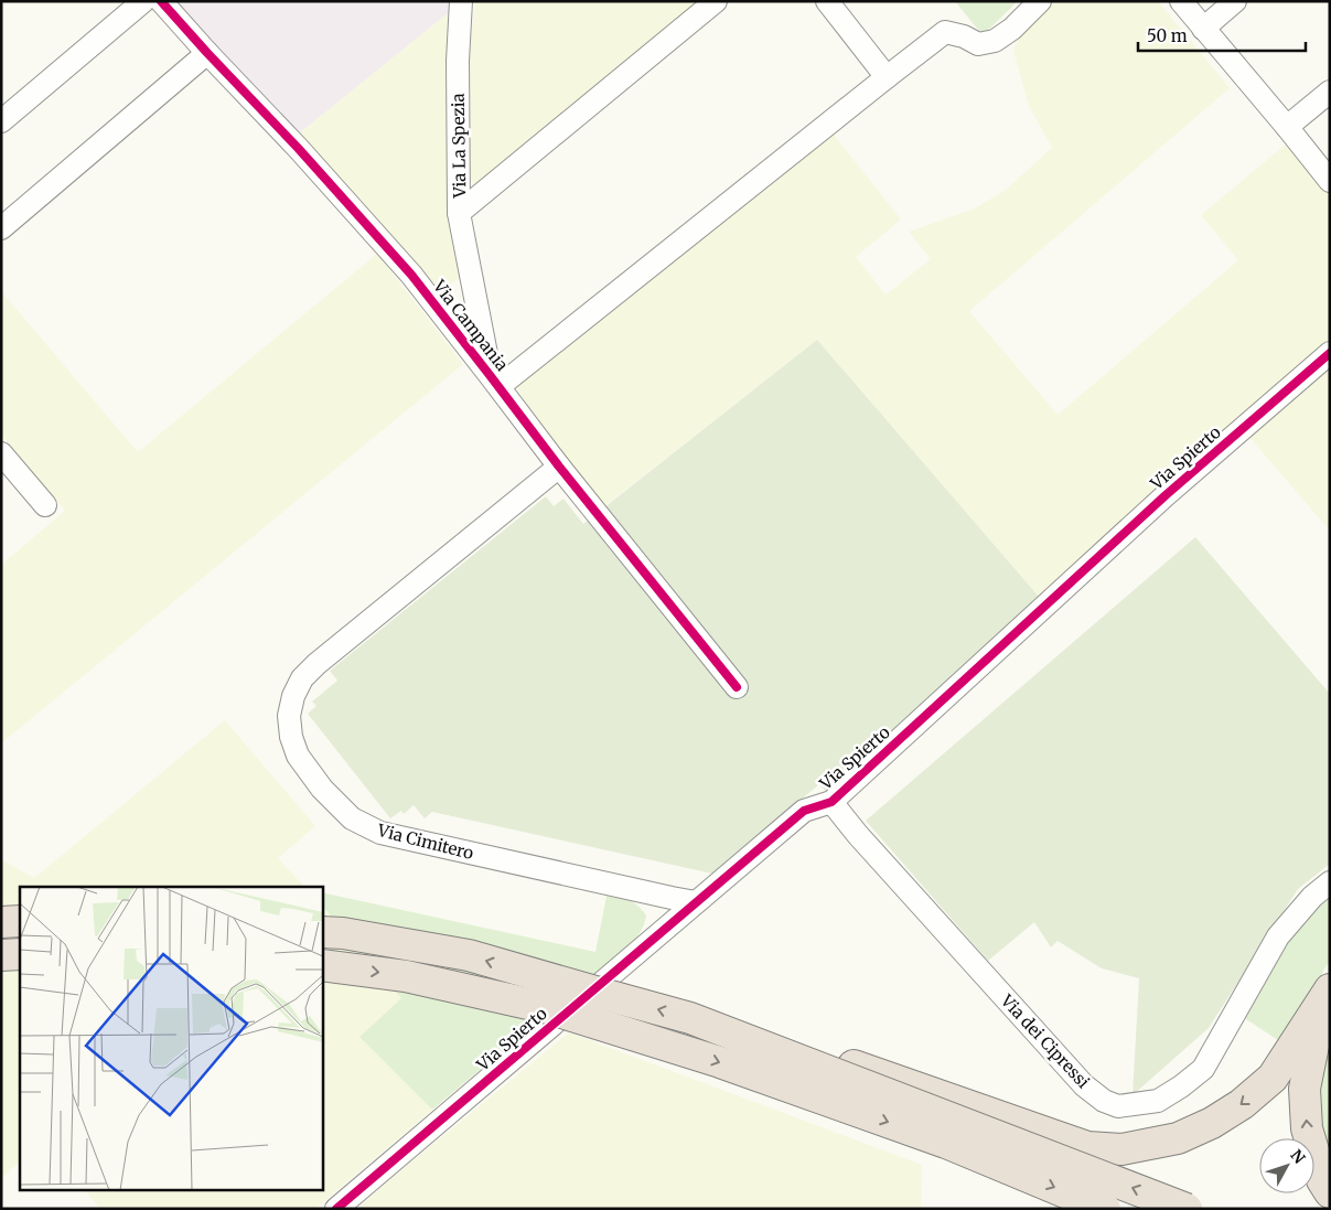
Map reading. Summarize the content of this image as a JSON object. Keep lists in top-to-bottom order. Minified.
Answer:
{"streets":{"street":["Via La Spezia","Via Campania","Via Spierto","Via Cimitero","Via dei Cipressi"]},"crossings":[["Via La Spezia","Via Campania"],["Via Campania","Via Cimitero"],["Via Spierto","Via Cimitero"],["Via Spierto","Via dei Cipressi"]],"scale_bar":"50 m","north":"top right"}
